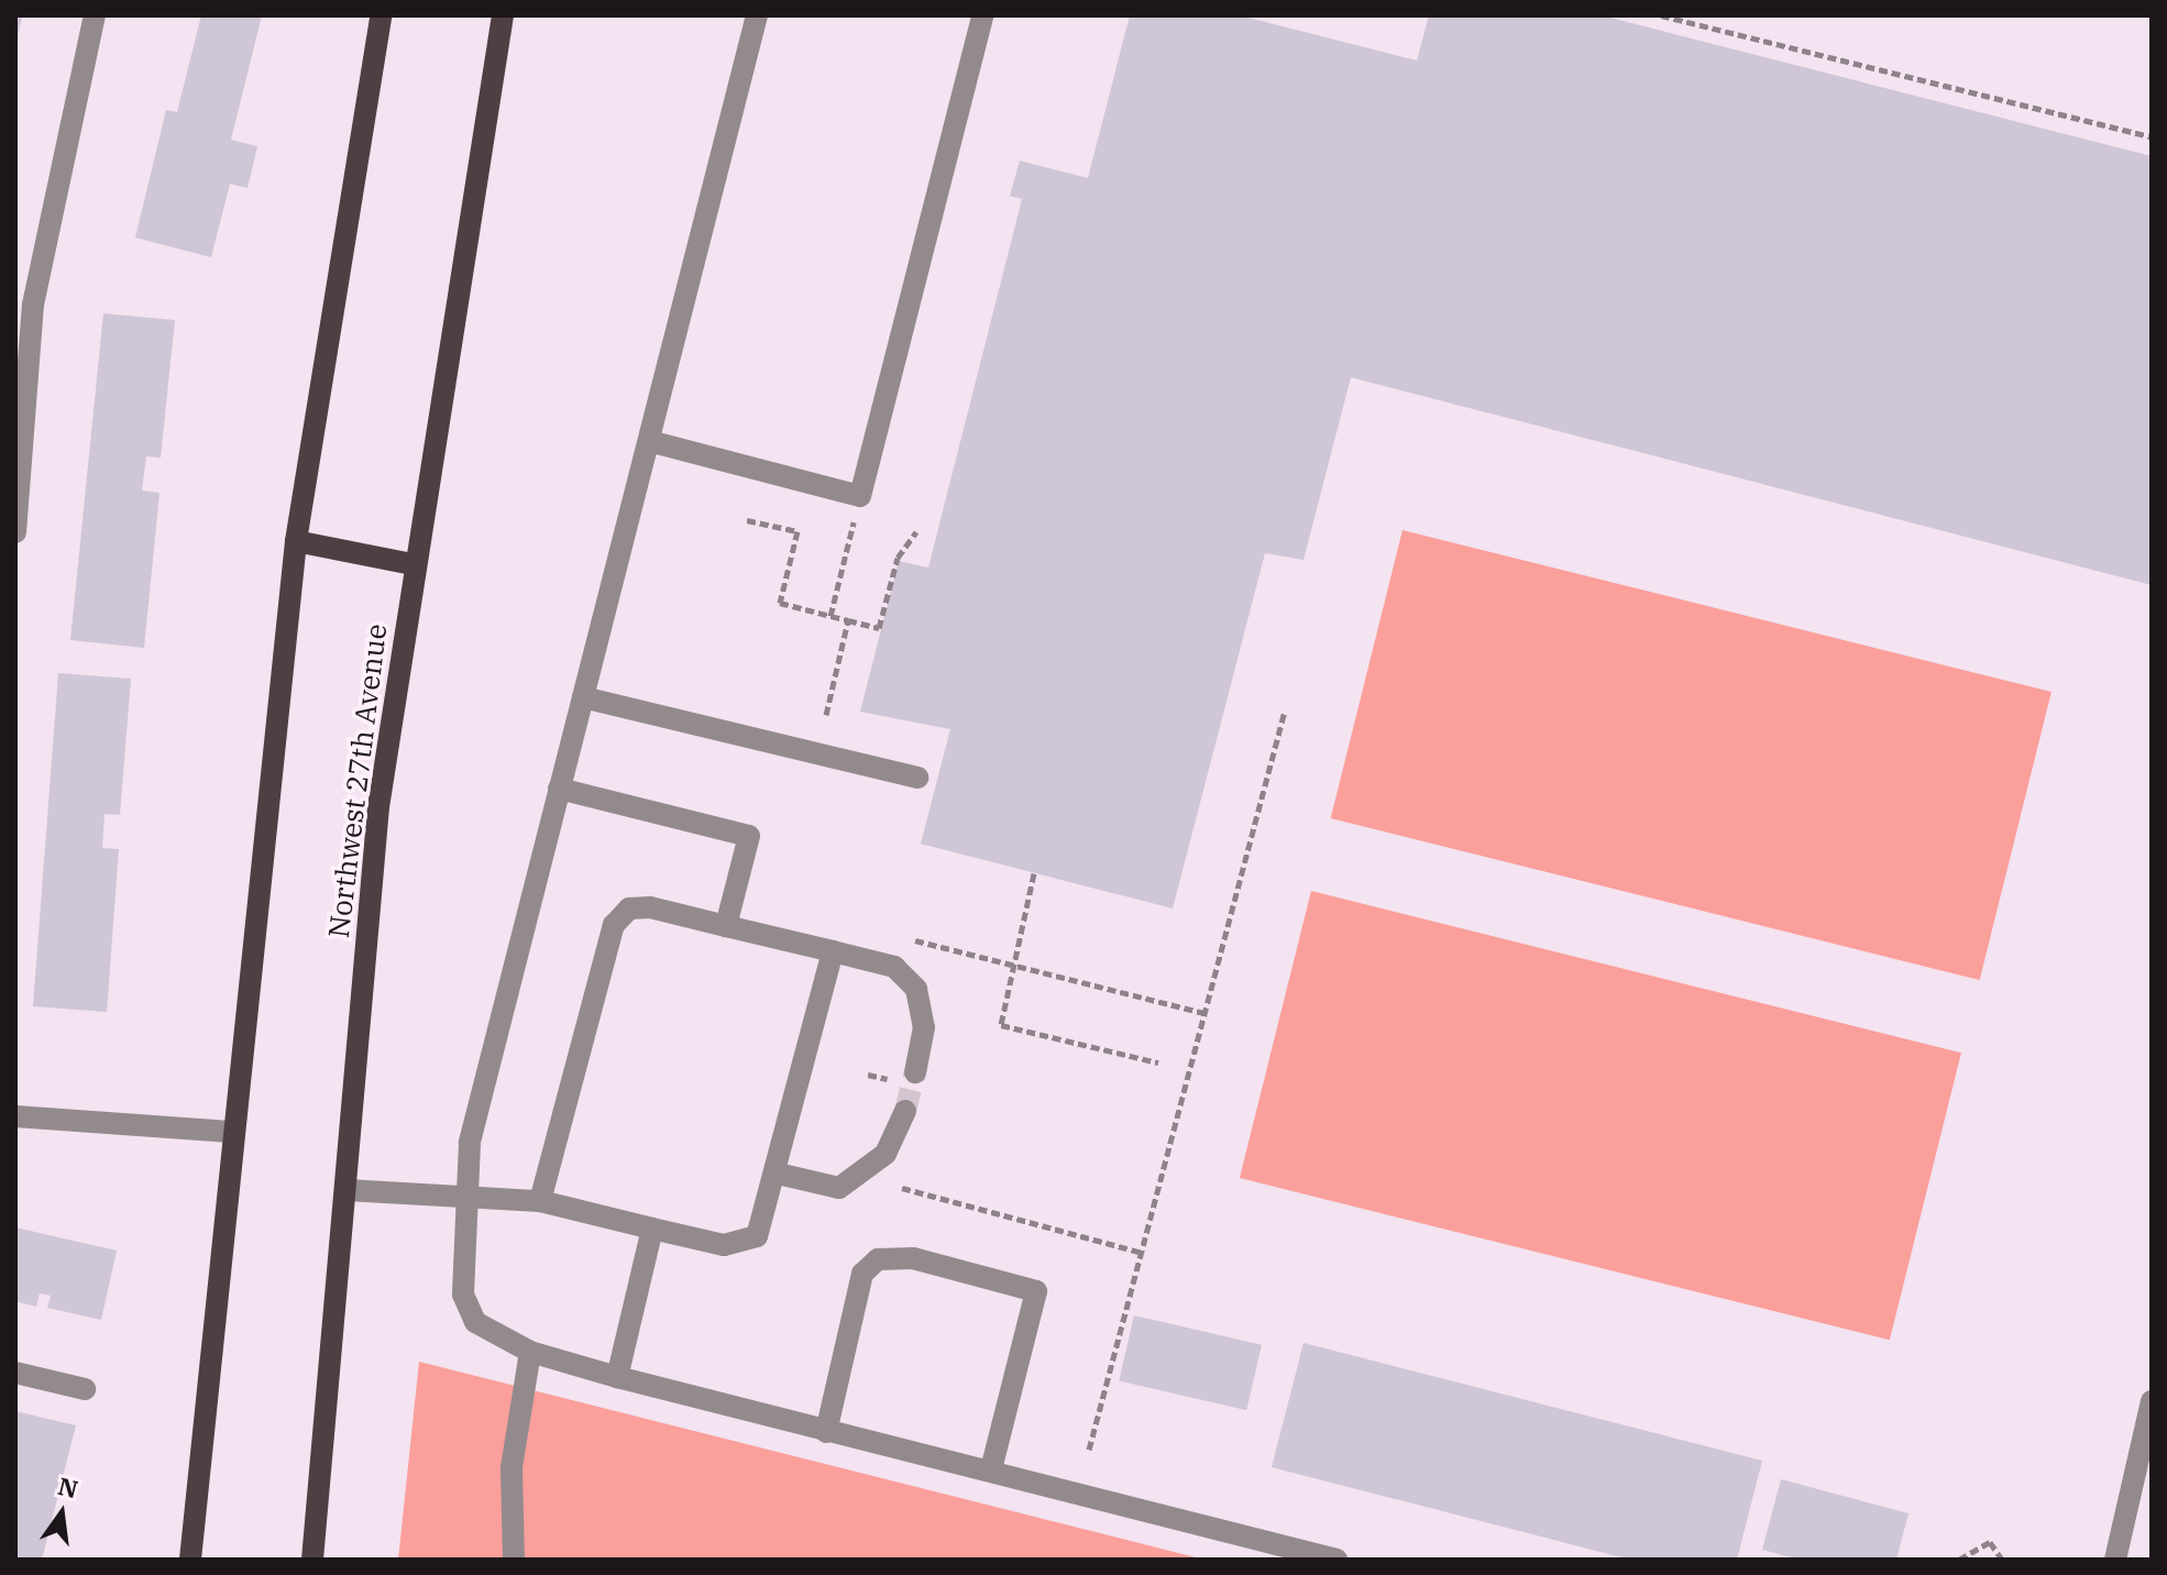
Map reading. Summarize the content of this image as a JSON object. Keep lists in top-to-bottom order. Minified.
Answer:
{"streets":{"main road":["Northwest 27th Avenue"]},"north":"top"}
